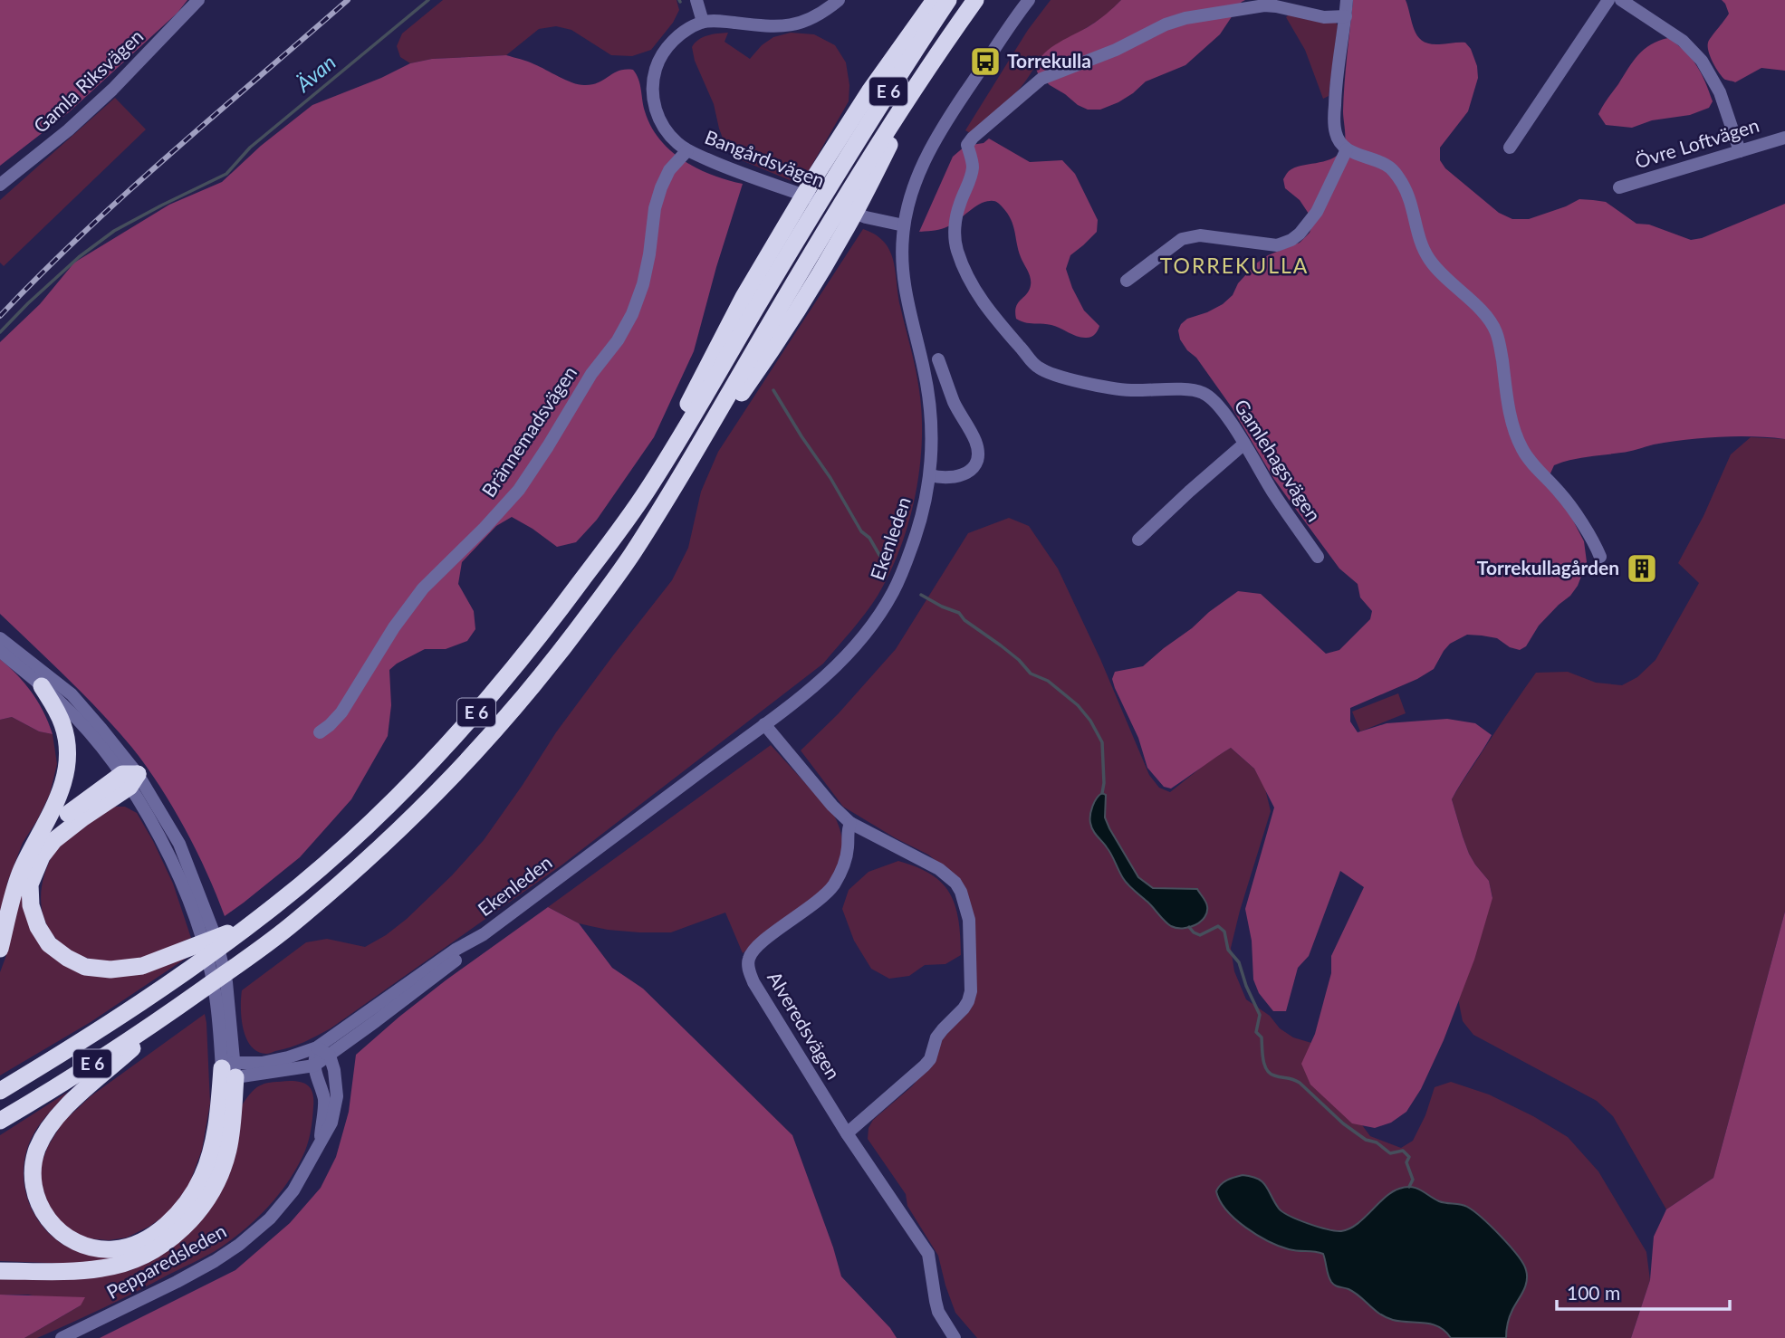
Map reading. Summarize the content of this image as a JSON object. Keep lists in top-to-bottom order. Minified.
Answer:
{"streets":{"highway":["E 6"],"street":["Gamla Riksvägen","Övre Loftvägen","Bangårdsvägen","Brännemadsvägen","Gamlehagsvägen","Ekenleden","Alveredsvägen","Pepparedsleden"]},"crossings":[["Bangårdsvägen","Brännemadsvägen"],["Bangårdsvägen","Ekenleden"],["Ekenleden","Pepparedsleden"]],"districts":["TORREKULLA"],"water":["Ävan"],"places":{"bus stop":["Torrekulla"],"building":["Torrekullagården"]},"scale_bar":"100 m"}
